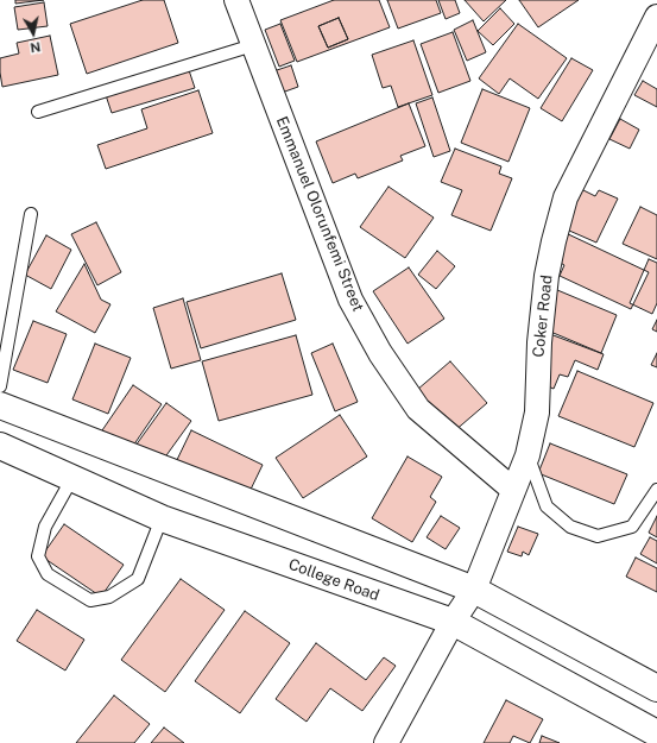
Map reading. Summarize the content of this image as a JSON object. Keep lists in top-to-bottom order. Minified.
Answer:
{"streets":{"main road":["College Road"],"street":["Emmanuel Olorunfemi Street","Coker Road"]},"crossings":[["Emmanuel Olorunfemi Street","Coker Road"],["Coker Road","College Road"]],"north":"bottom"}
